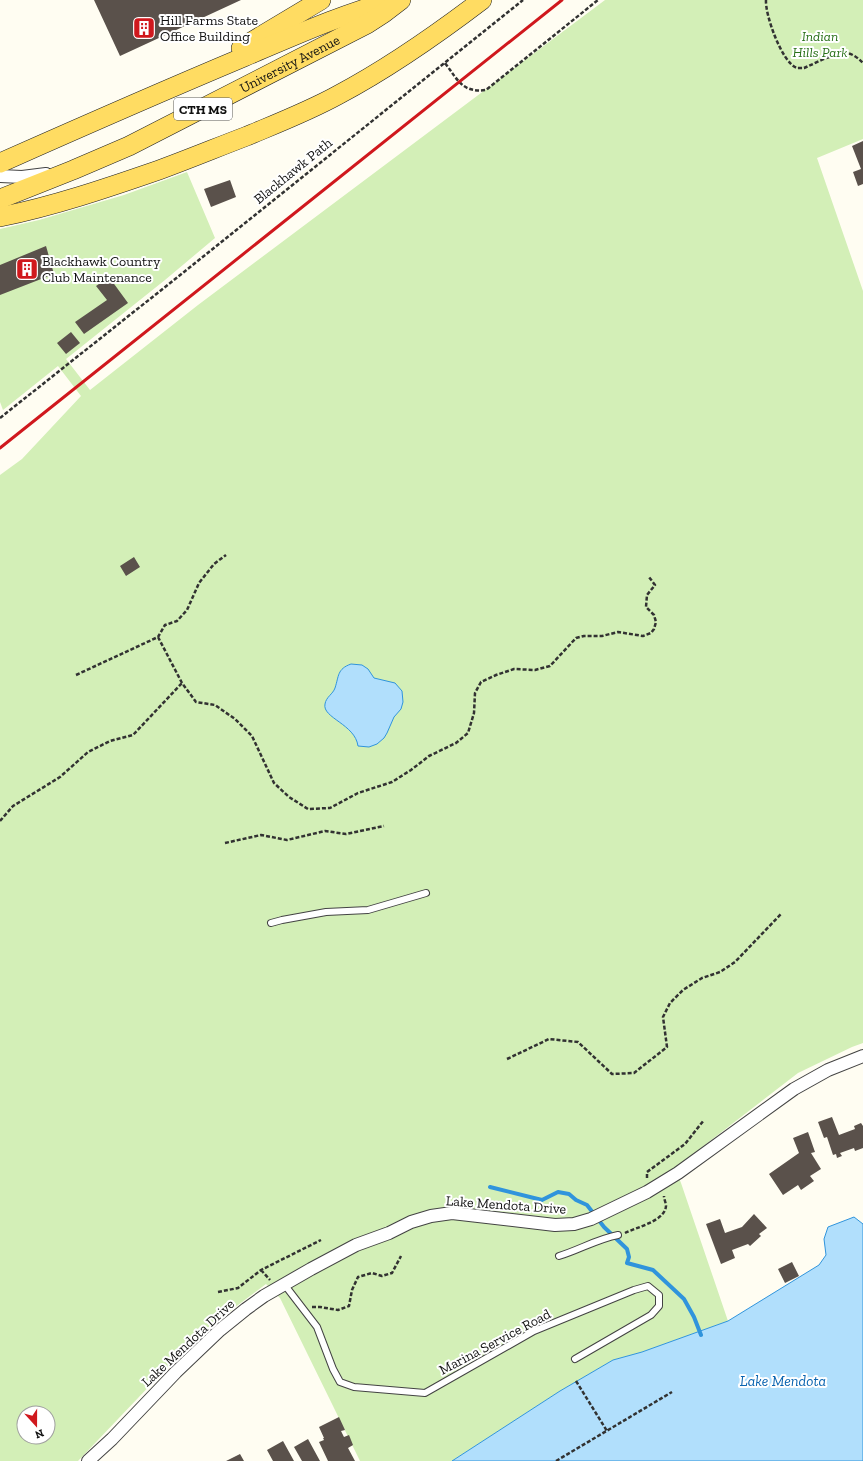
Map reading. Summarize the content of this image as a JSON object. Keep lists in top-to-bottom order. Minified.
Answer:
{"streets":{"main road":["University Avenue","CTH MS"],"street":["Lake Mendota Drive"],"lane":["Marina Service Road"],"path":["Blackhawk Path"]},"crossings":[["Lake Mendota Drive","Marina Service Road"]],"water":["Lake Mendota"],"parks":["Indian Hills Park"],"places":{"building":["Hill Farms State Office Building","Blackhawk Country Club Maintenance"]},"north":"bottom"}
